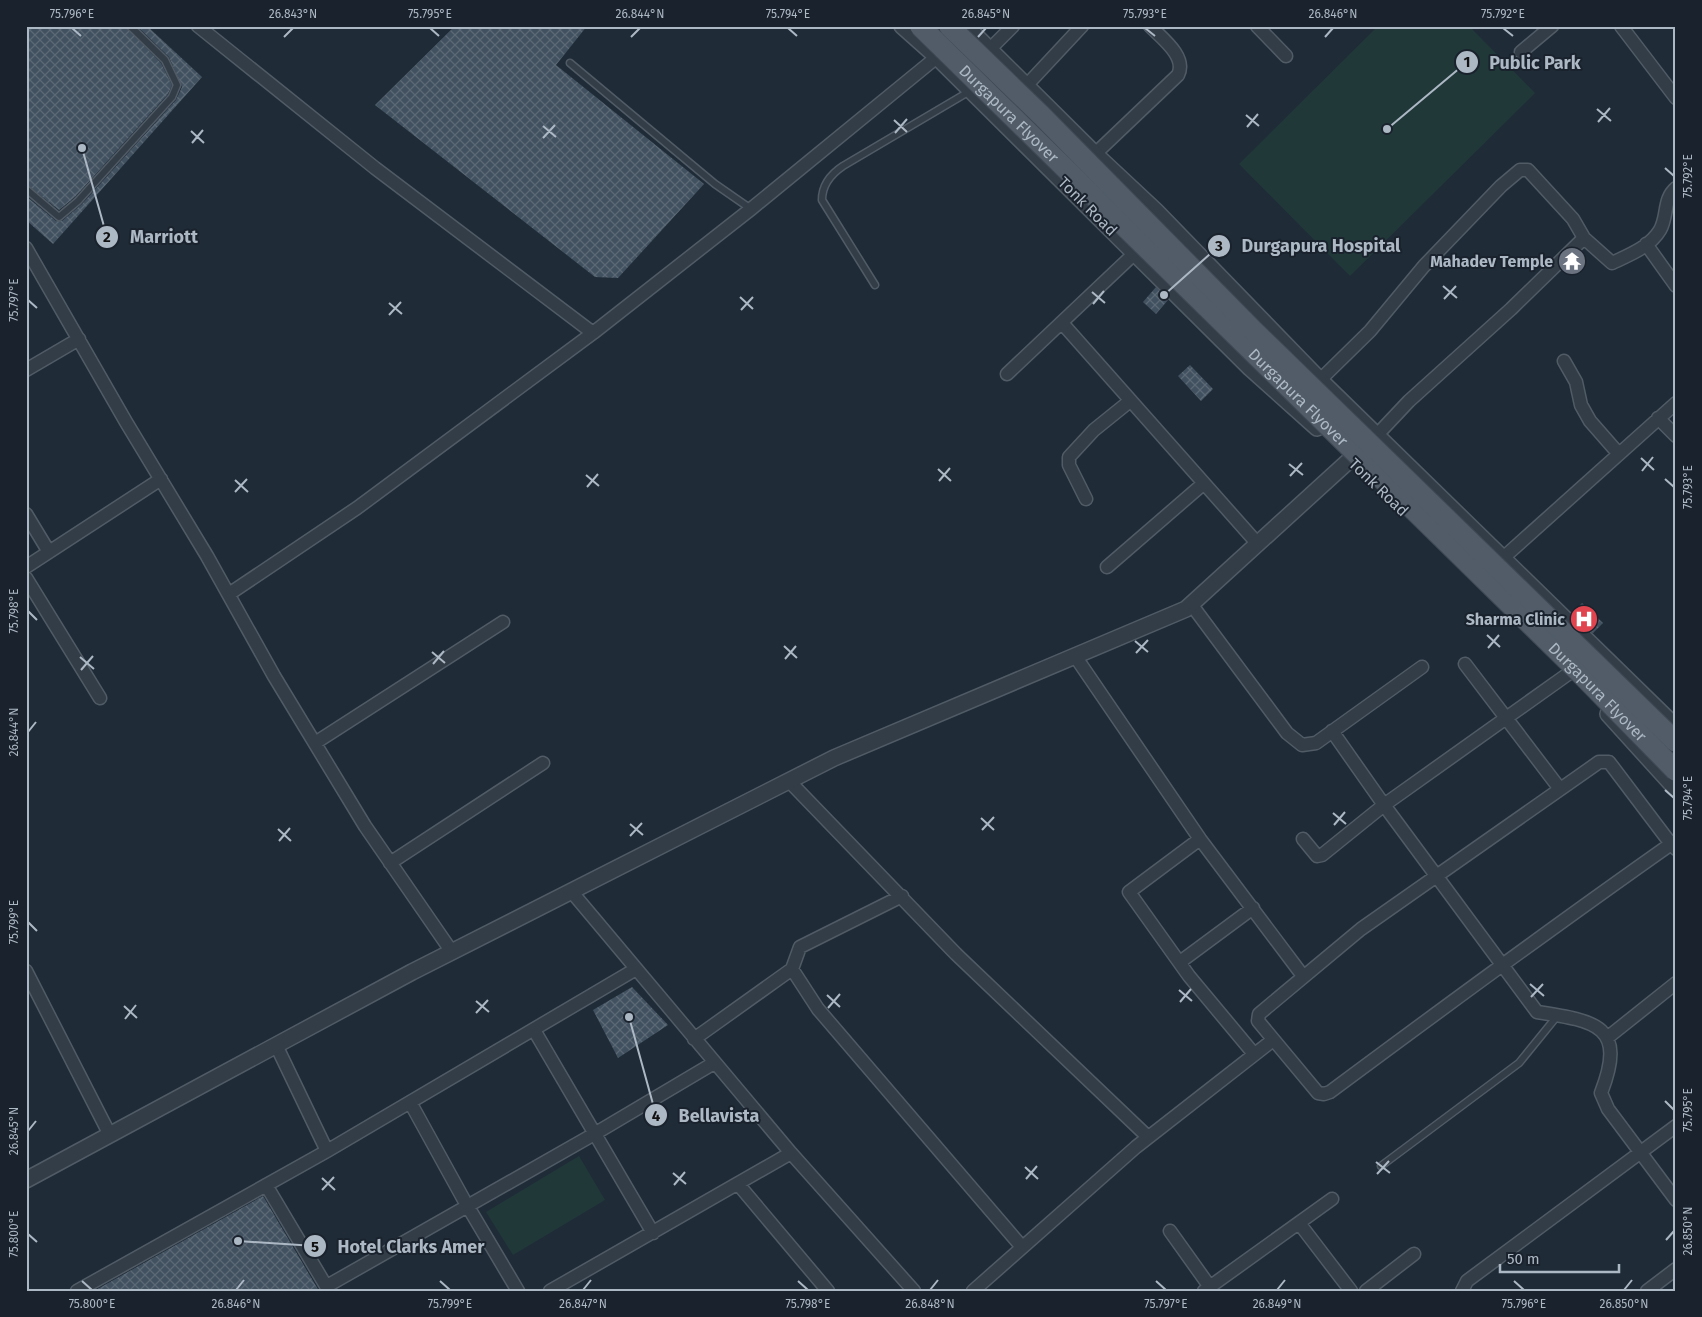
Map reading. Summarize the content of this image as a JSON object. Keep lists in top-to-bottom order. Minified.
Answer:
{"streets":{"main road":["Durgapura Flyover"],"street":["Tonk Road"]},"places":{"other":["Public Park","Marriott","Durgapura Hospital","Bellavista","Hotel Clarks Amer"],"temple":["Mahadev Temple"],"hospital":["Sharma Clinic"]},"scale_bar":"50 m","coordinates":["75.796°E","26.843°N","75.795°E","26.844°N","75.794°E","26.845°N","75.793°E","26.846°N","75.792°E","75.797°E","75.798°E","75.799°E","26.850°N","75.800°E","26.847°N","26.848°N","26.849°N"]}
